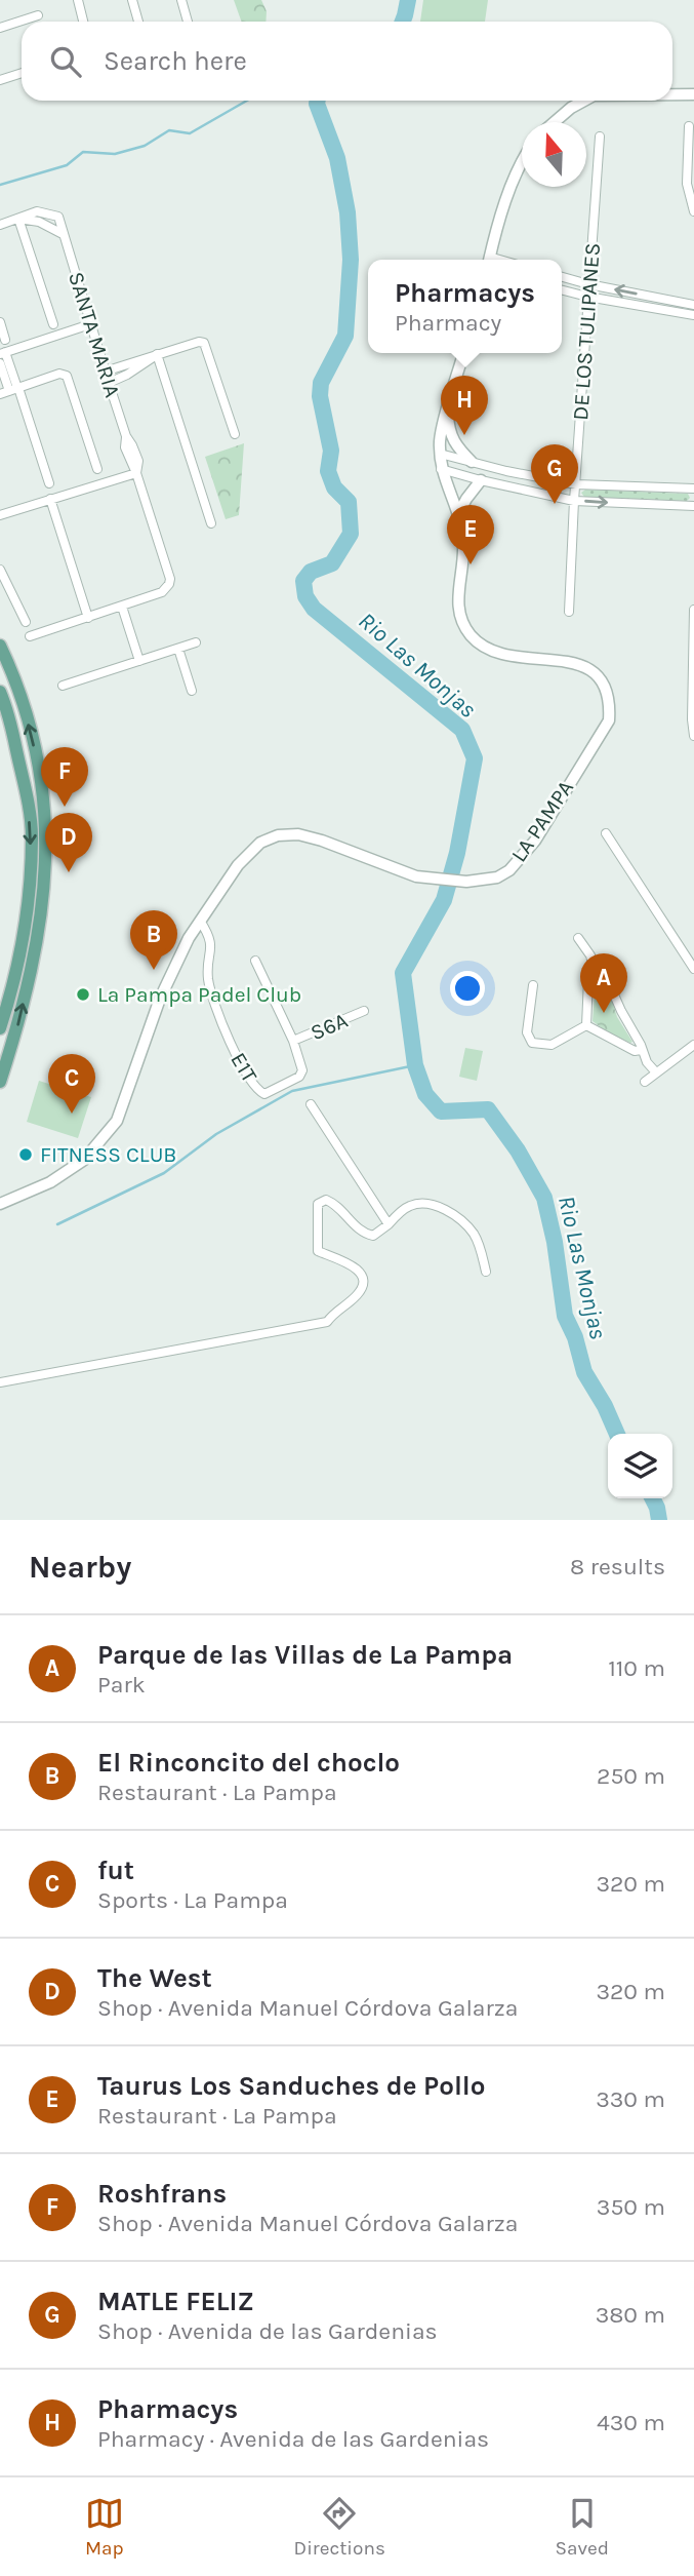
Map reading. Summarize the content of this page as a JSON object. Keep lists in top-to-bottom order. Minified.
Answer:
{"streets":{"street":["DE LOS TULIPANES","SANTA MARIA","LA PAMPA","S6A","E1T"]},"crossings":[["LA PAMPA","E1T"],["S6A","E1T"]],"water":["Rio Las Monjas"],"places":["La Pampa Padel Club","FITNESS CLUB"],"north":"top","page":{"search":"Search here","popup":["Pharmacys","Pharmacy"],"pins":["H","G","E","F","D","B","A","C"],"heading":["Nearby","8 results"],"list":[{"mark":"A","name":"Parque de las Villas de La Pampa","note":"Park","value":"110 m"},{"mark":"B","name":"El Rinconcito del choclo","note":"Restaurant · La Pampa","value":"250 m"},{"mark":"C","name":"fut","note":"Sports · La Pampa","value":"320 m"},{"mark":"D","name":"The West","note":"Shop · Avenida Manuel Córdova Galarza","value":"320 m"},{"mark":"E","name":"Taurus Los Sanduches de Pollo","note":"Restaurant · La Pampa","value":"330 m"},{"mark":"F","name":"Roshfrans","note":"Shop · Avenida Manuel Córdova Galarza","value":"350 m"},{"mark":"G","name":"MATLE FELIZ","note":"Shop · Avenida de las Gardenias","value":"380 m"},{"mark":"H","name":"Pharmacys","note":"Pharmacy · Avenida de las Gardenias","value":"430 m"}],"nav":["Map","Directions","Saved"]}}
